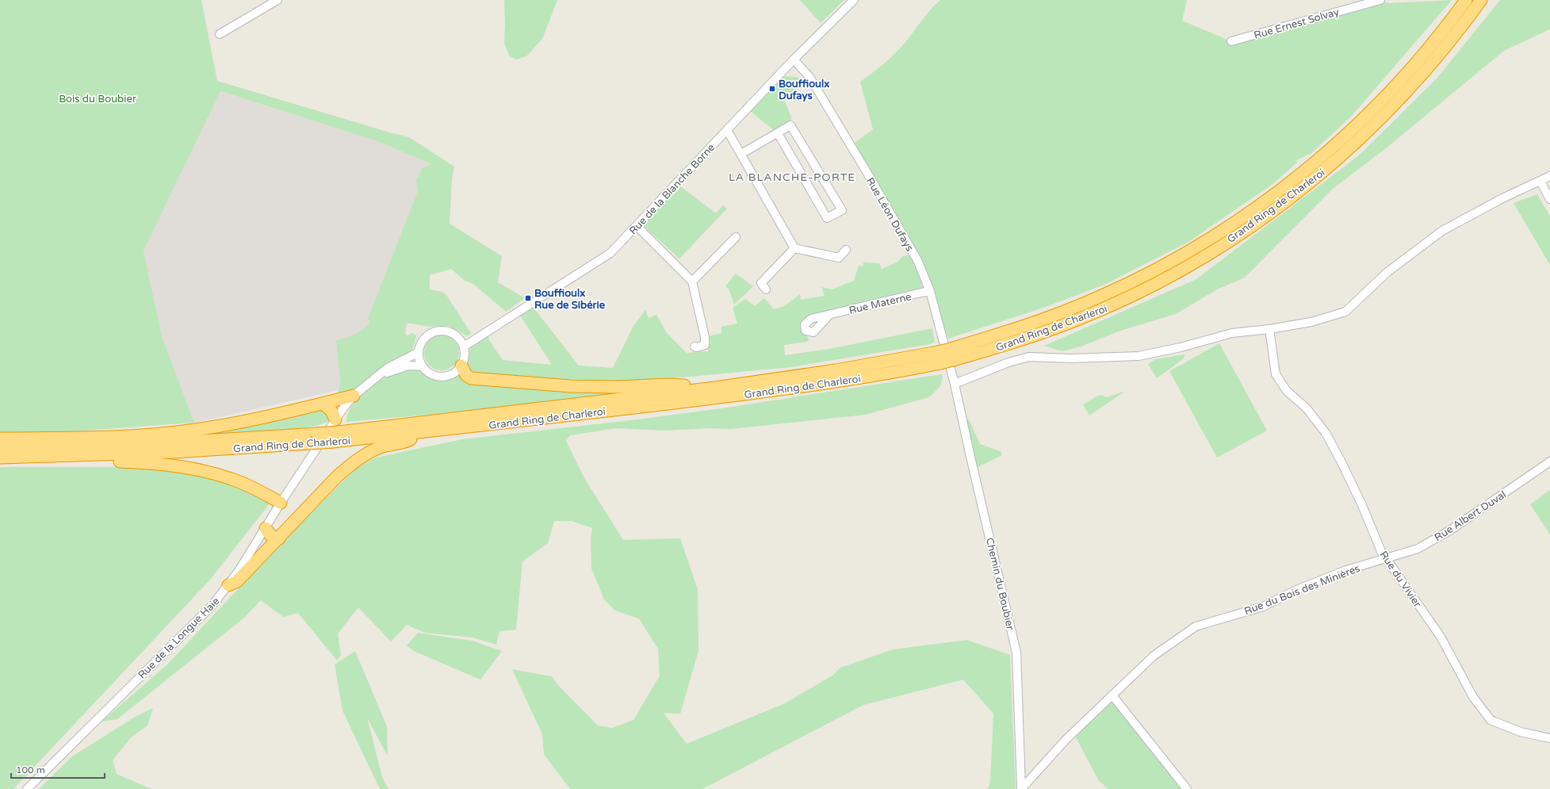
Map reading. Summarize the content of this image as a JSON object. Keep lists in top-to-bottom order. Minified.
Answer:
{"streets":{"highway":["Grand Ring de Charleroi"],"street":["Rue Ernest Solvay","Rue de la Blanche Borne","Rue Léon Dufays","Rue Materne","Rue Albert Duval","Rue du Vivier","Chemin du Boubier","Rue du Bois des Minières","Rue de la Longue Haie"]},"crossings":[["Rue de la Blanche Borne","Rue Léon Dufays"],["Rue de la Blanche Borne","Rue de la Longue Haie"],["Rue Léon Dufays","Rue Materne"],["Rue Léon Dufays","Chemin du Boubier"],["Rue Albert Duval","Rue du Vivier"],["Rue Albert Duval","Rue du Bois des Minières"],["Rue du Vivier","Rue du Bois des Minières"],["Chemin du Boubier","Rue du Bois des Minières"]],"districts":["LA BLANCHE-PORTE"],"parks":["Bois du Boubier"],"places":{"transit":["Bouffioulx Dufays","Bouffioulx Rue de Sibérie"]},"scale_bar":"100 m"}
